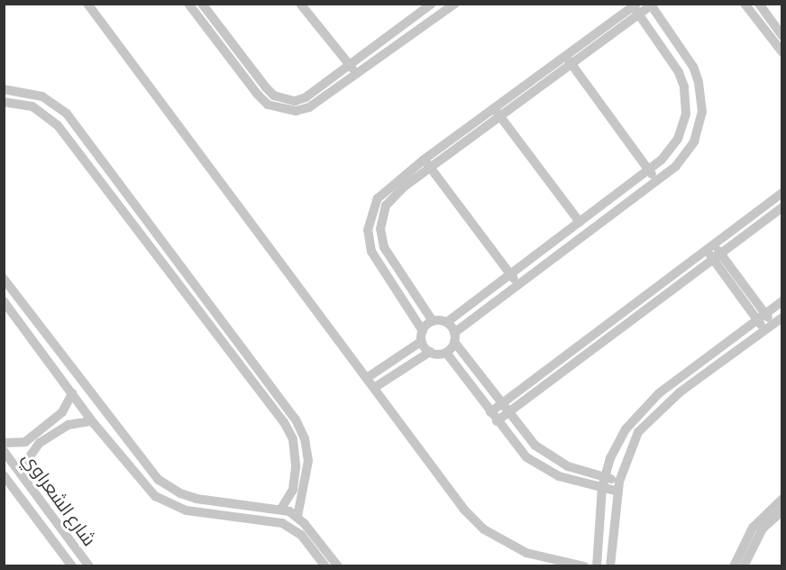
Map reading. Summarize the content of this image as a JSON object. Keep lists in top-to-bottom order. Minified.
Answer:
{"streets":{"street":["شارع الشعراوي"]}}
